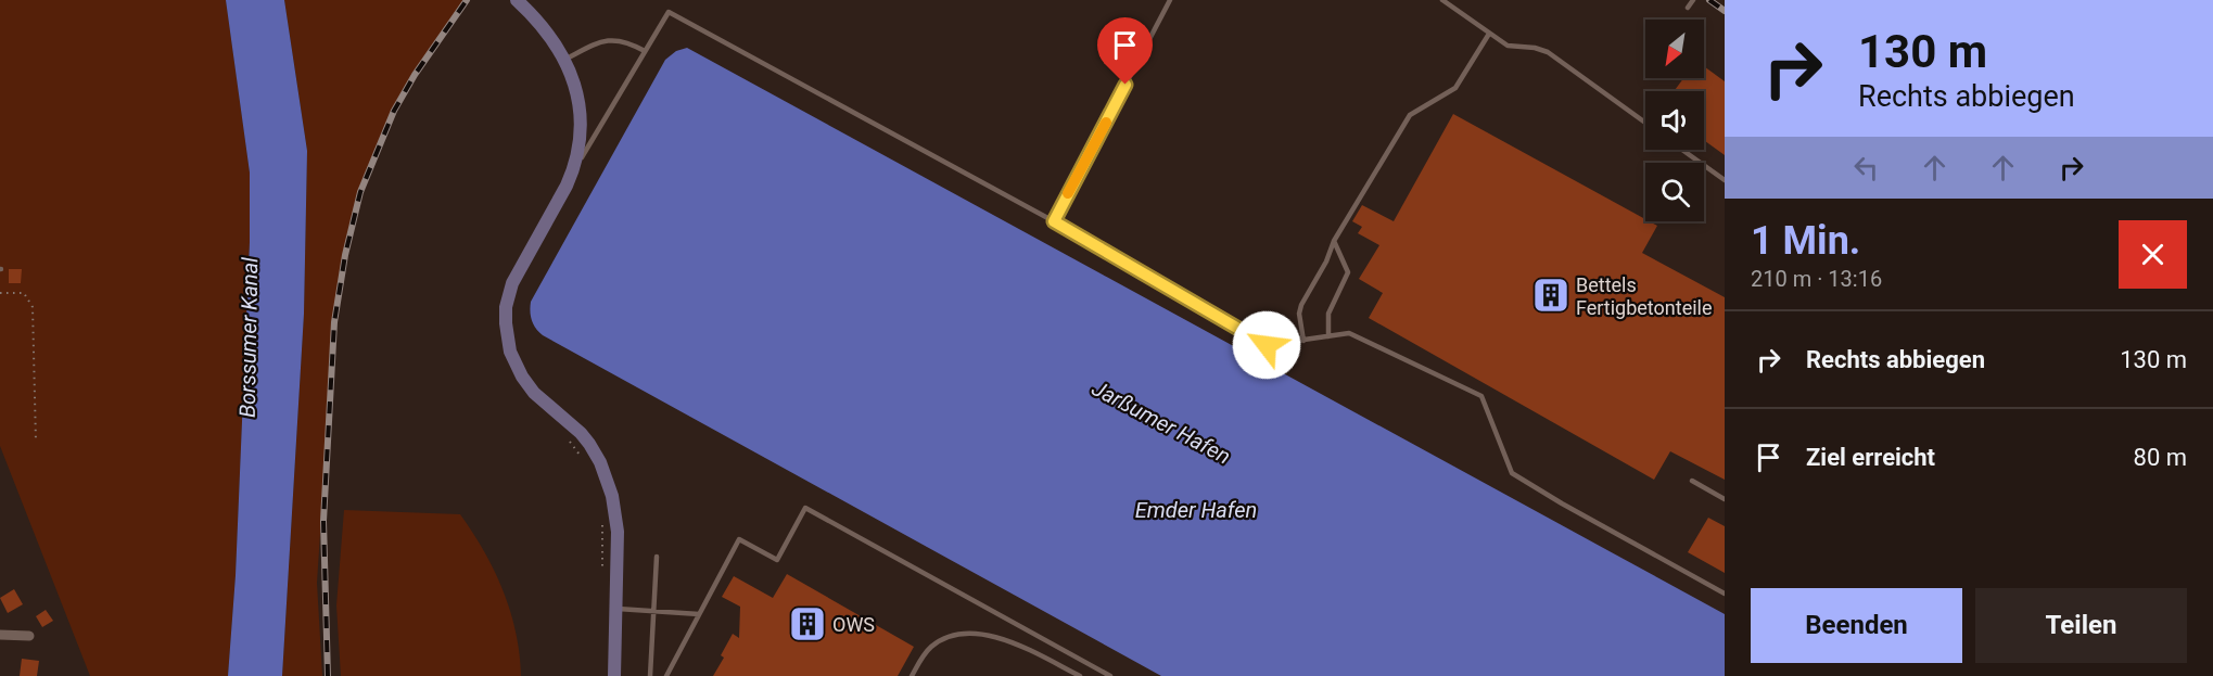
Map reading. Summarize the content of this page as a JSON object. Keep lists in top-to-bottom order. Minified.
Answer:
{"water":["Borssumer Kanal","Jarßumer Hafen","Emder Hafen"],"places":{"building":["Bettels Fertigbetonteile","OWS"]},"north":"bottom left","page":{"turn":["130 m","Rechts abbiegen"],"heading":["1 Min.","210 m · 13:16"],"list":[{"name":"Rechts abbiegen","value":"130 m"},{"name":"Ziel erreicht","value":"80 m"}],"buttons":["Beenden","Teilen"]}}
